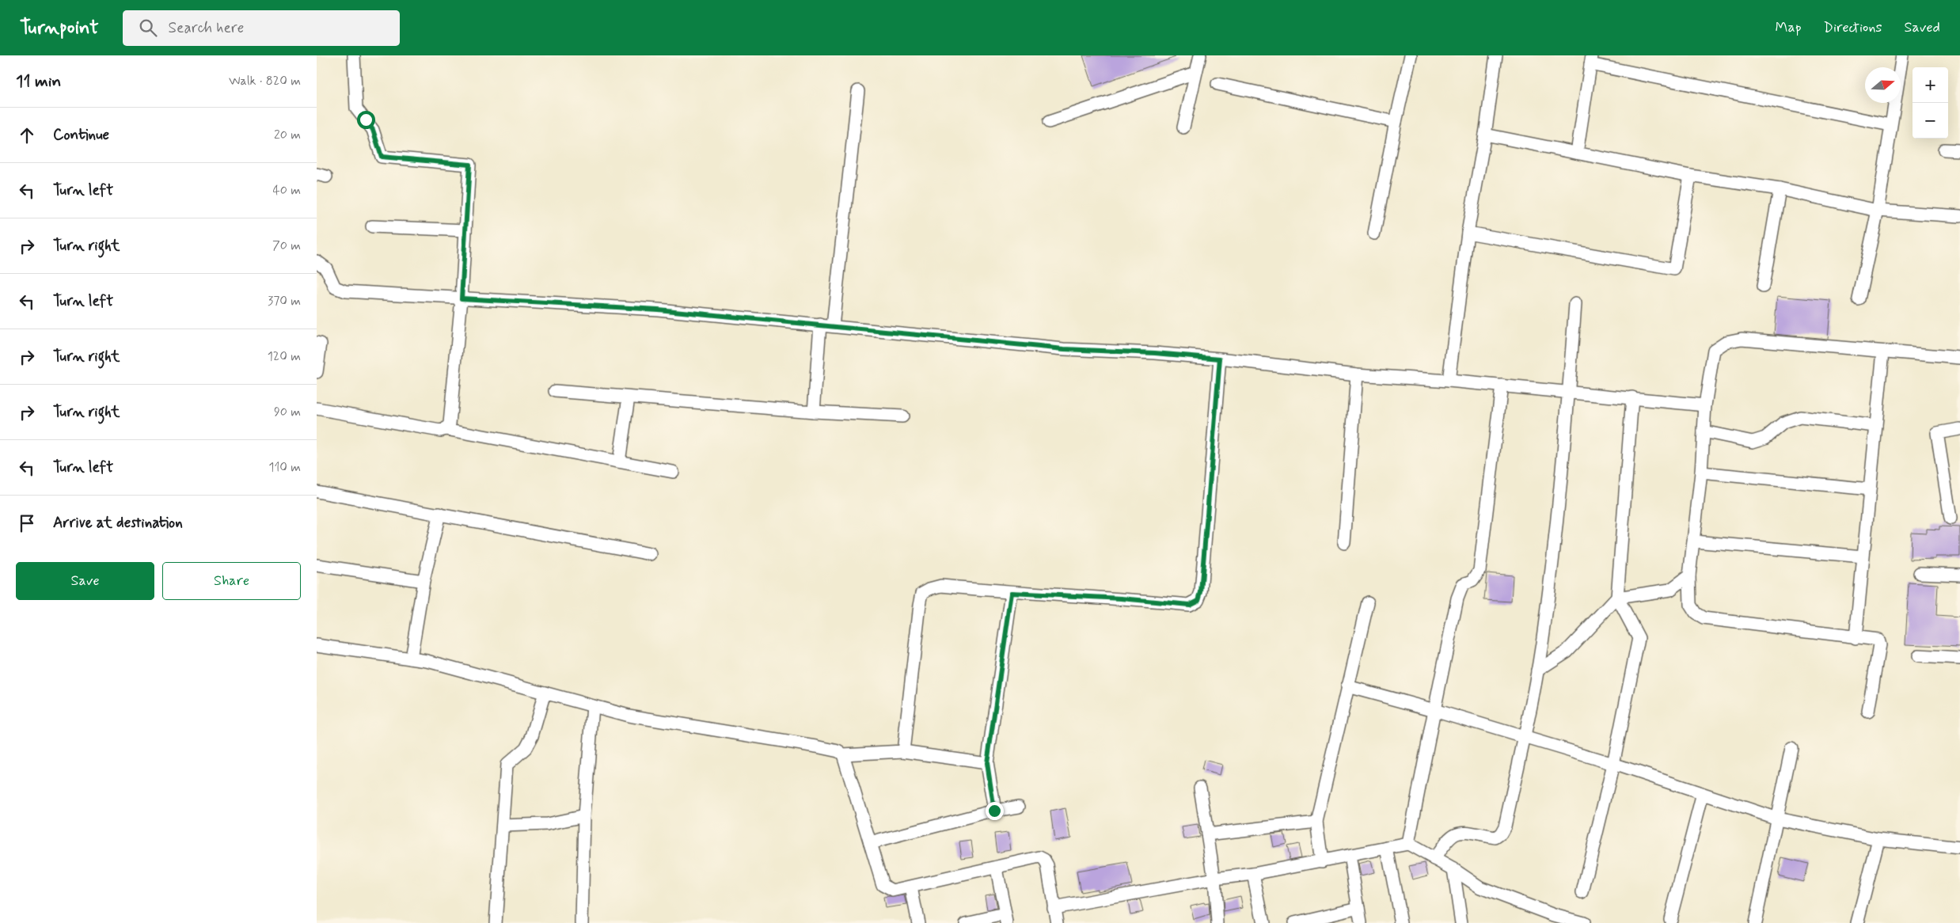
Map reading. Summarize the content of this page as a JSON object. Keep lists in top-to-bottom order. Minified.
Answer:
{"north":"right","page":{"header":"Turnpoint","search":"Search here","nav":["Map","Directions","Saved"],"heading":["11 min","Walk · 820 m"],"map_buttons":["+","−"],"list":[["Continue","20 m"],["Turn left","40 m"],["Turn right","70 m"],["Turn left","370 m"],["Turn right","120 m"],["Turn right","90 m"],["Turn left","110 m"],"Arrive at destination"],"buttons":["Save","Share"]}}
